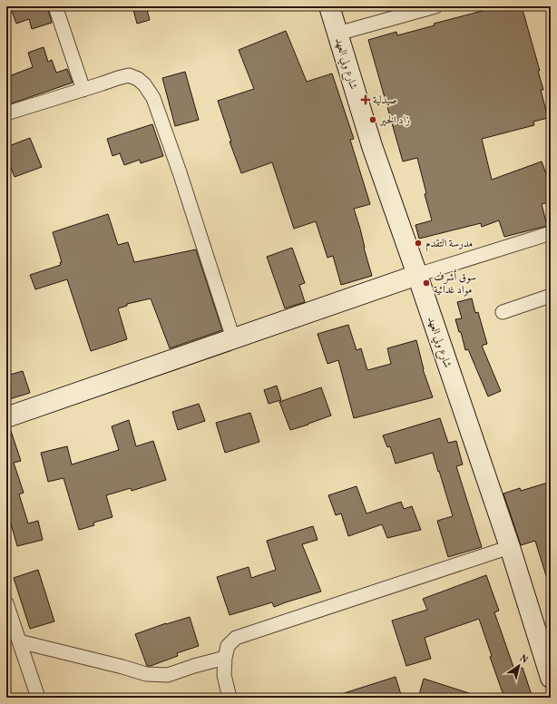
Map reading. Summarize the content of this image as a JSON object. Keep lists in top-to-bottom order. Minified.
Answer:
{"streets":{"main road":["شارع ولي العهد"]},"places":{"health":["صيدلية"],"other":["زاد الخير","مدرسة التقدم","سوق أشرف مواد غدائية"]},"north":"top right"}
